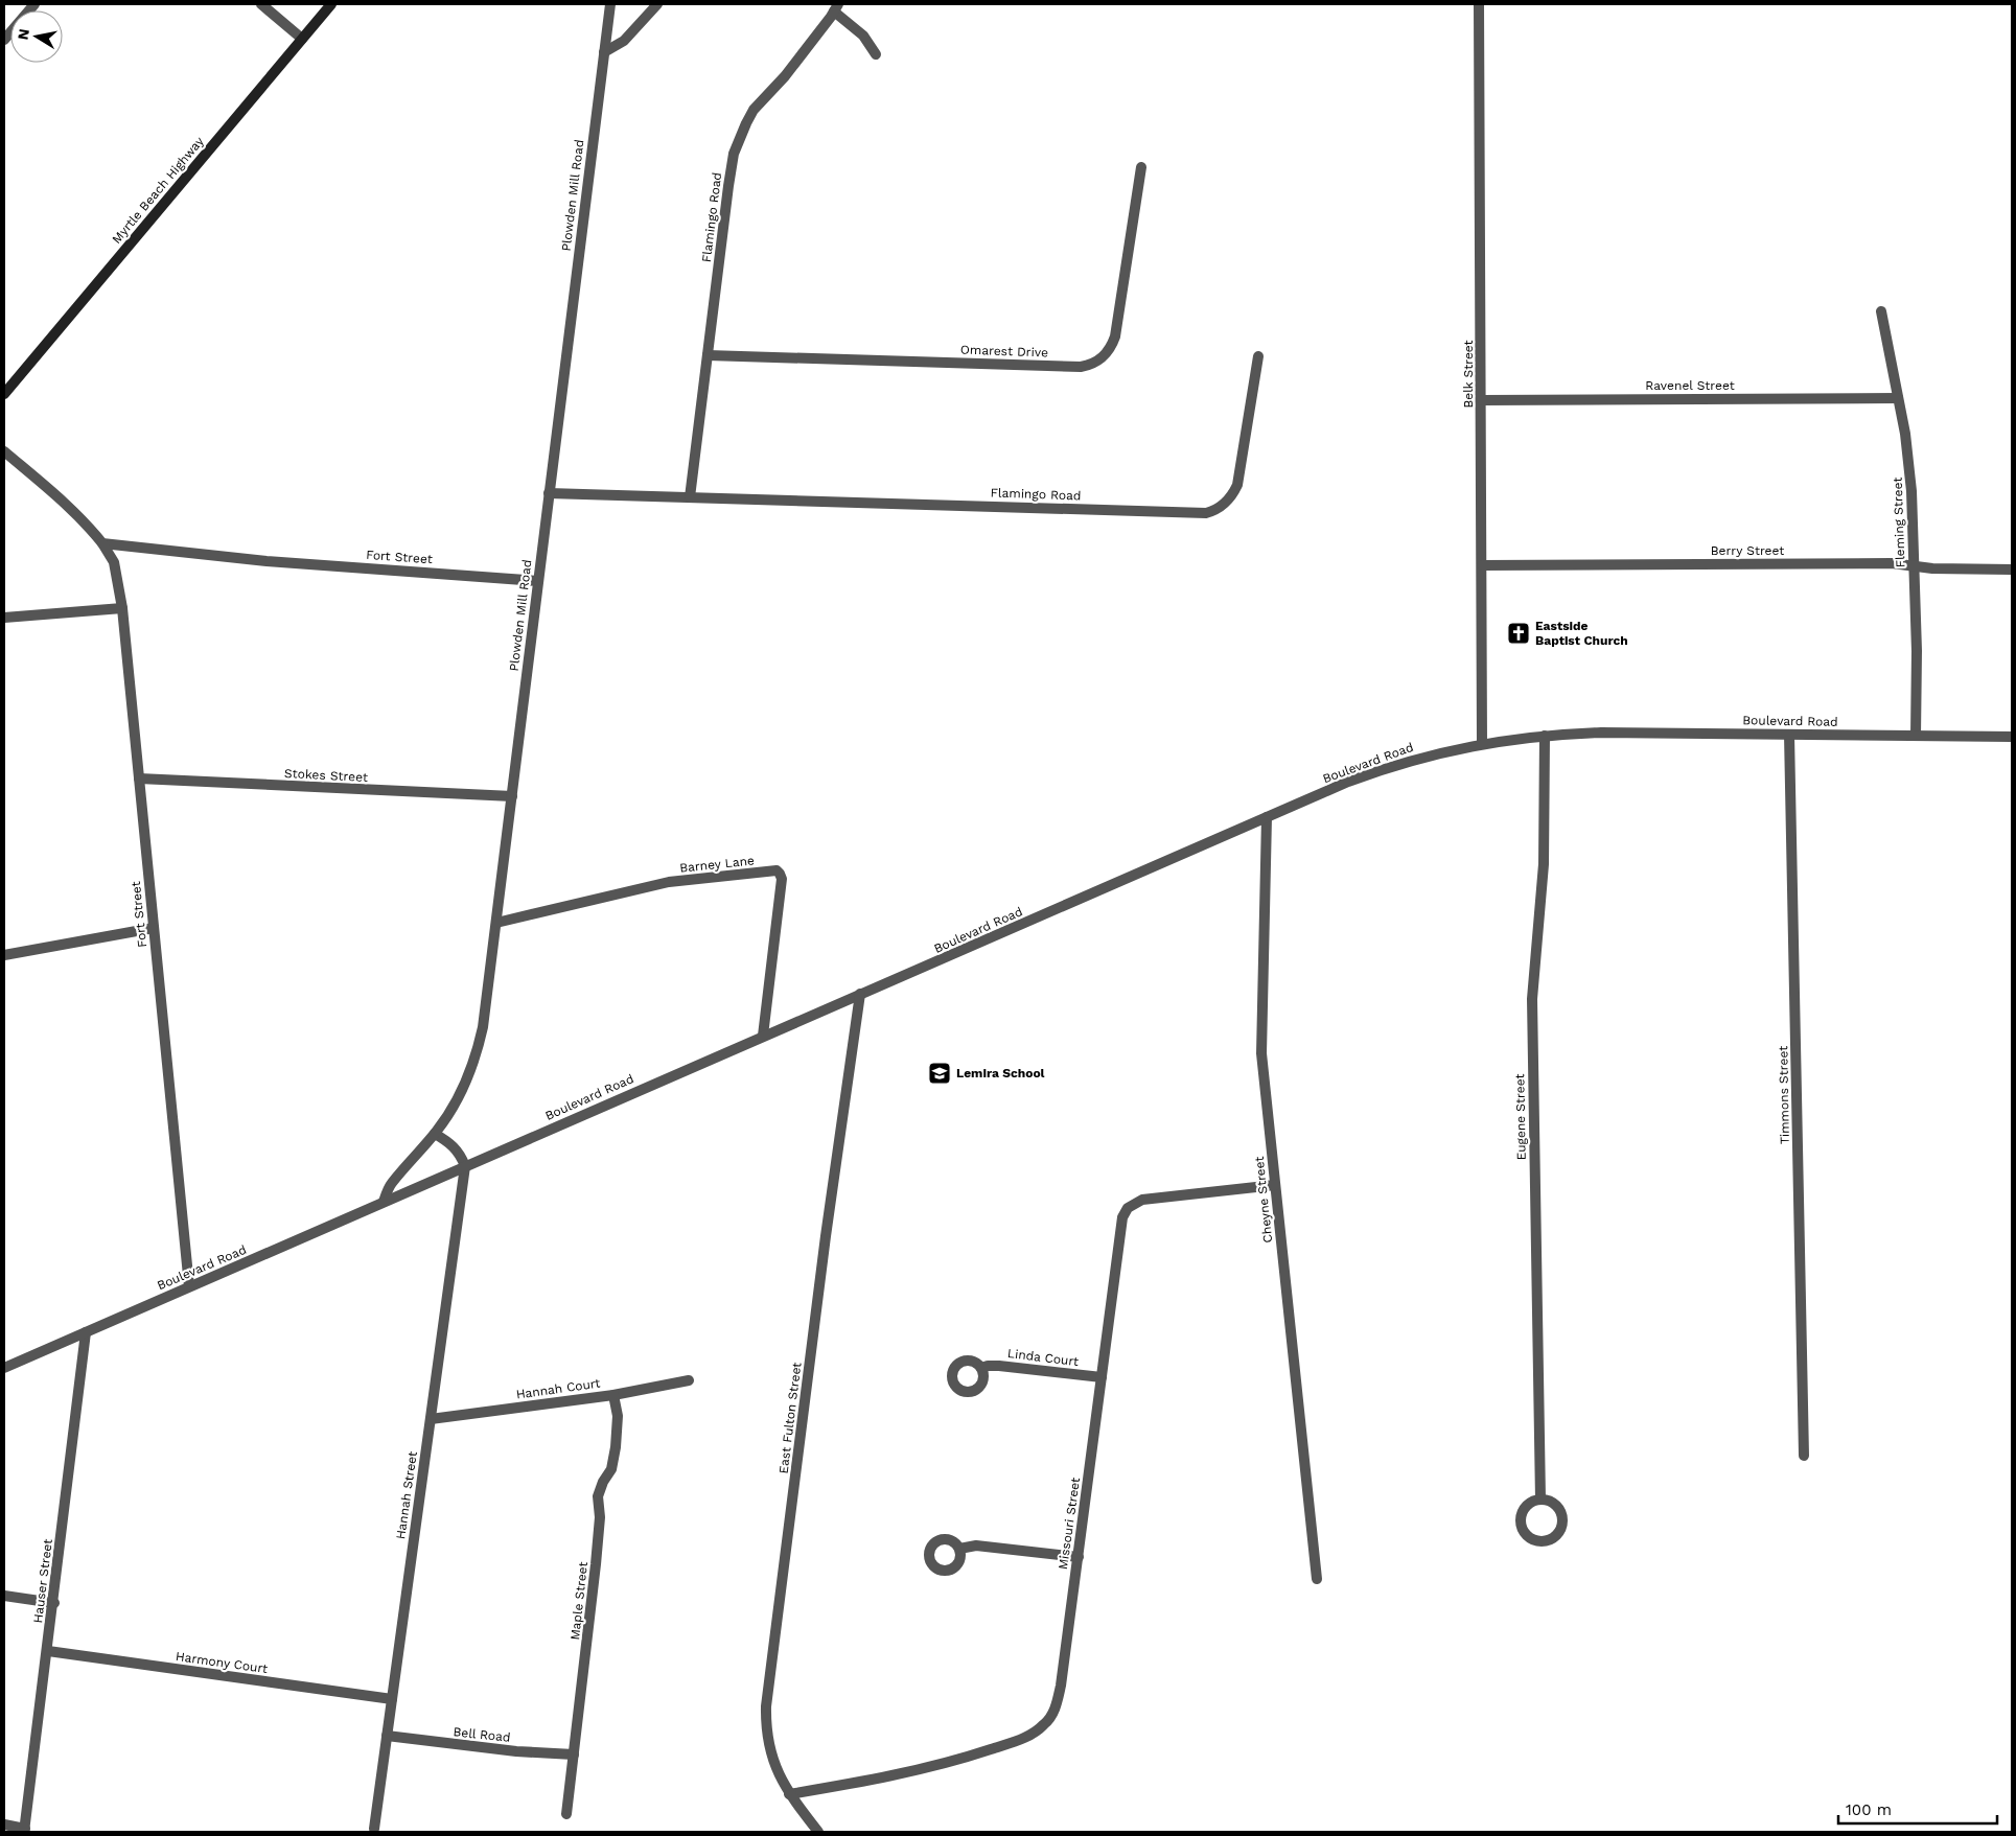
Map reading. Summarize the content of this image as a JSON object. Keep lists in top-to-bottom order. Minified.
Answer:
{"streets":{"main road":["Myrtle Beach Highway"],"street":["Plowden Mill Road","Flamingo Road","Omarest Drive","Belk Street","Ravenel Street","Fleming Street","Berry Street","Fort Street","Boulevard Road","Stokes Street","Barney Lane","Timmons Street","Eugene Street","Cheyne Street","Linda Court","Hannah Court","East Fulton Street","Hannah Street","Missouri Street","Hauser Street","Maple Street","Harmony Court","Bell Road"]},"crossings":[["Plowden Mill Road","Flamingo Road"],["Plowden Mill Road","Fort Street"],["Plowden Mill Road","Boulevard Road"],["Plowden Mill Road","Stokes Street"],["Plowden Mill Road","Barney Lane"],["Flamingo Road","Omarest Drive"],["Belk Street","Ravenel Street"],["Belk Street","Berry Street"],["Belk Street","Boulevard Road"],["Ravenel Street","Fleming Street"],["Fleming Street","Berry Street"],["Fleming Street","Boulevard Road"],["Fort Street","Boulevard Road"],["Fort Street","Stokes Street"],["Boulevard Road","Barney Lane"],["Boulevard Road","Timmons Street"],["Boulevard Road","Eugene Street"],["Boulevard Road","Cheyne Street"],["Boulevard Road","East Fulton Street"],["Boulevard Road","Hannah Street"],["Boulevard Road","Hauser Street"],["Cheyne Street","Missouri Street"],["Linda Court","Missouri Street"],["Hannah Court","Hannah Street"],["Hannah Court","Maple Street"],["East Fulton Street","Missouri Street"],["Hannah Street","Harmony Court"],["Hannah Street","Bell Road"],["Hauser Street","Harmony Court"],["Maple Street","Bell Road"]],"places":{"church":["Eastside Baptist Church"],"school or university":["Lemira School"]},"scale_bar":"100 m","north":"left"}
